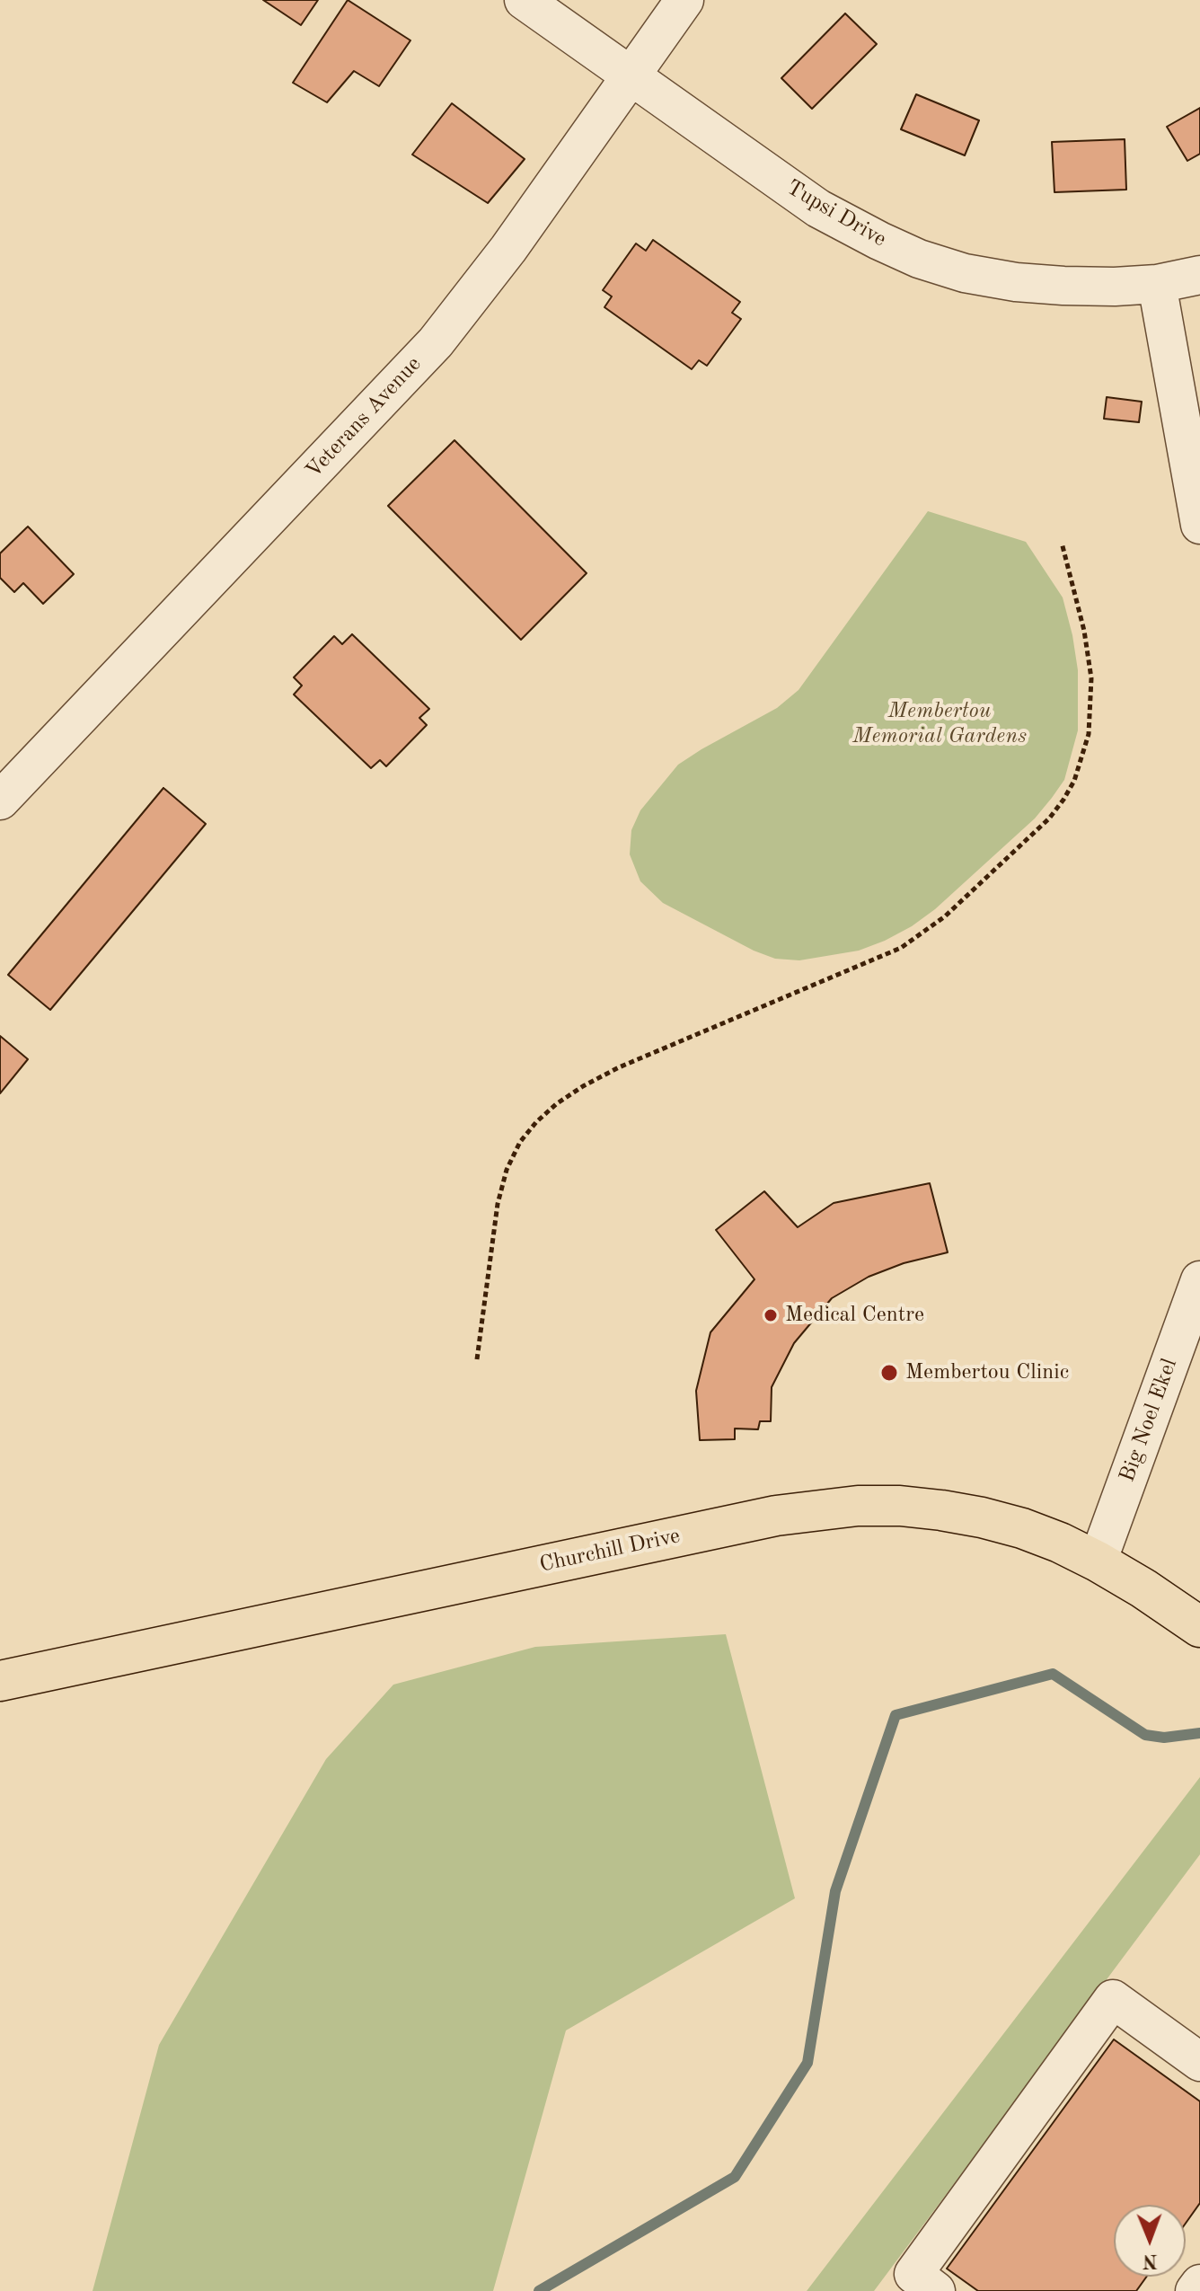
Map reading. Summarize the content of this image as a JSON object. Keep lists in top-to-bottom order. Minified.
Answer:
{"streets":{"main road":["Churchill Drive"],"street":["Tupsi Drive","Veterans Avenue","Big Noel Ekel"]},"crossings":[["Tupsi Drive","Veterans Avenue"],["Big Noel Ekel","Churchill Drive"]],"parks":["Membertou Memorial Gardens"],"places":["Medical Centre","Membertou Clinic"],"north":"bottom"}
